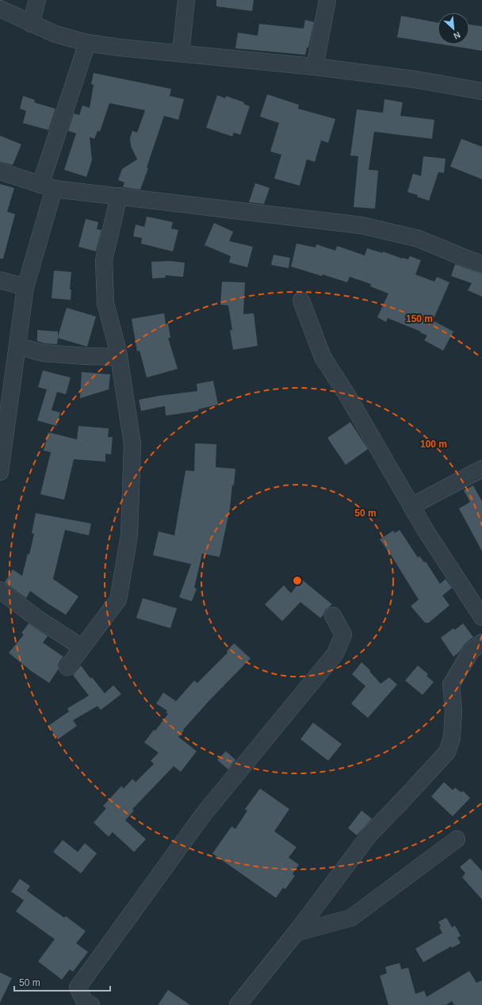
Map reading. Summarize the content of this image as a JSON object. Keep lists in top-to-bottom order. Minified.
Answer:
{"scale_bar":"50 m","north":"bottom right","rings":["150 m","100 m","50 m"]}
